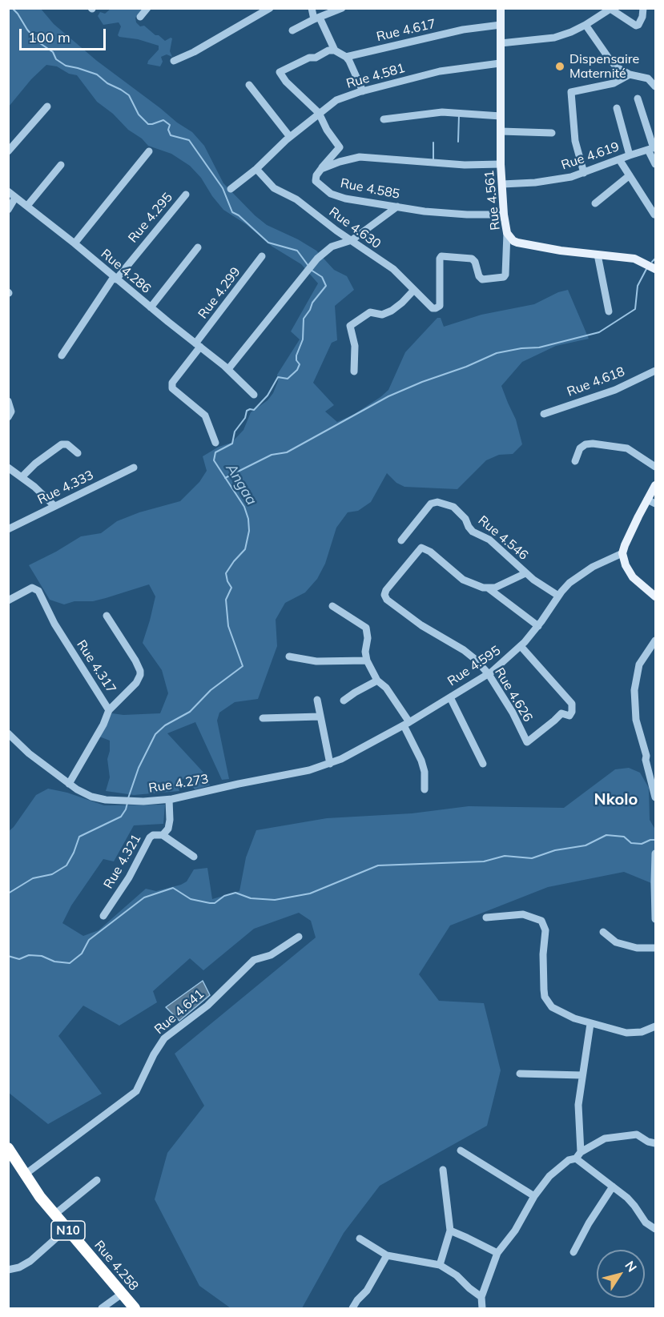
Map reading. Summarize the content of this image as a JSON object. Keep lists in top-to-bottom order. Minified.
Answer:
{"streets":{"highway":["N10","Rue 4.258"],"main road":["Rue 4.561"],"street":["Rue 4.617","Rue 4.581","Rue 4.619","Rue 4.585","Rue 4.295","Rue 4.630","Rue 4.286","Rue 4.299","Rue 4.618","Rue 4.333","Rue 4.546","Rue 4.595","Rue 4.317","Rue 4.626","Rue 4.273","Rue 4.321","Rue 4.641"]},"crossings":[["Rue 4.617","Rue 4.561"],["Rue 4.581","Rue 4.561"],["Rue 4.581","Rue 4.630"],["Rue 4.619","Rue 4.561"],["Rue 4.585","Rue 4.561"],["Rue 4.561","Rue 4.630"],["Rue 4.295","Rue 4.286"],["Rue 4.286","Rue 4.299"],["Rue 4.546","Rue 4.595"],["Rue 4.595","Rue 4.626"],["Rue 4.595","Rue 4.273"],["Rue 4.317","Rue 4.273"],["Rue 4.273","Rue 4.321"],["Rue 4.641","Rue 4.258"]],"districts":["Nkolo"],"water":["Angaa"],"places":["Dispensaire Maternité"],"scale_bar":"100 m","north":"top right"}
